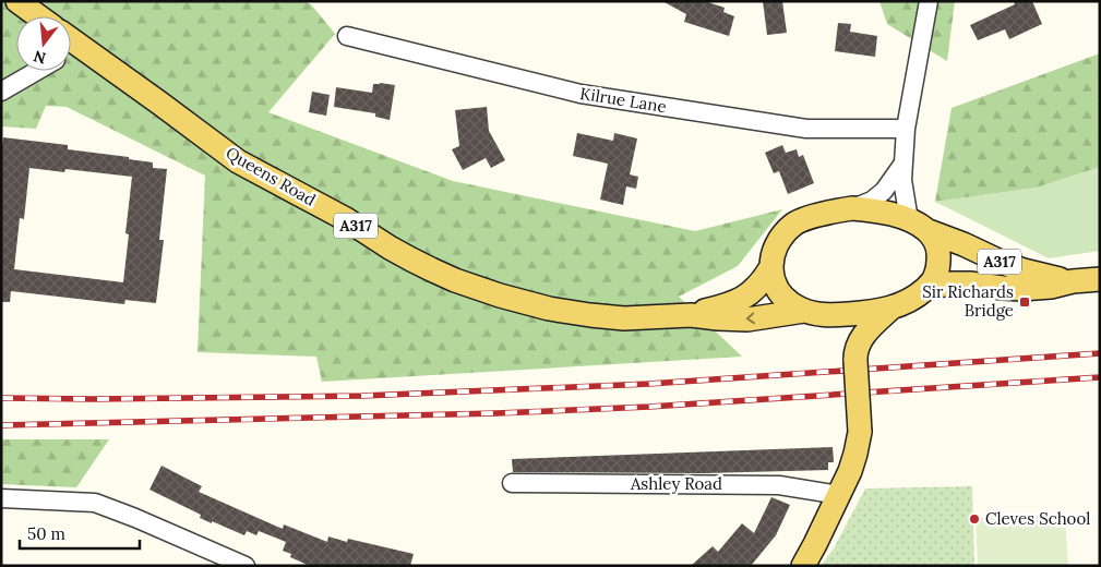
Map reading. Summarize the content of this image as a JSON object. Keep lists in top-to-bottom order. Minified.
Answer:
{"streets":{"main road":["Queens Road","A317"],"street":["Kilrue Lane","Ashley Road"]},"crossings":[["Queens Road","A317"]],"places":{"transit":["Sir Richards Bridge"],"other":["Cleves School"]},"scale_bar":"50 m","north":"bottom"}
